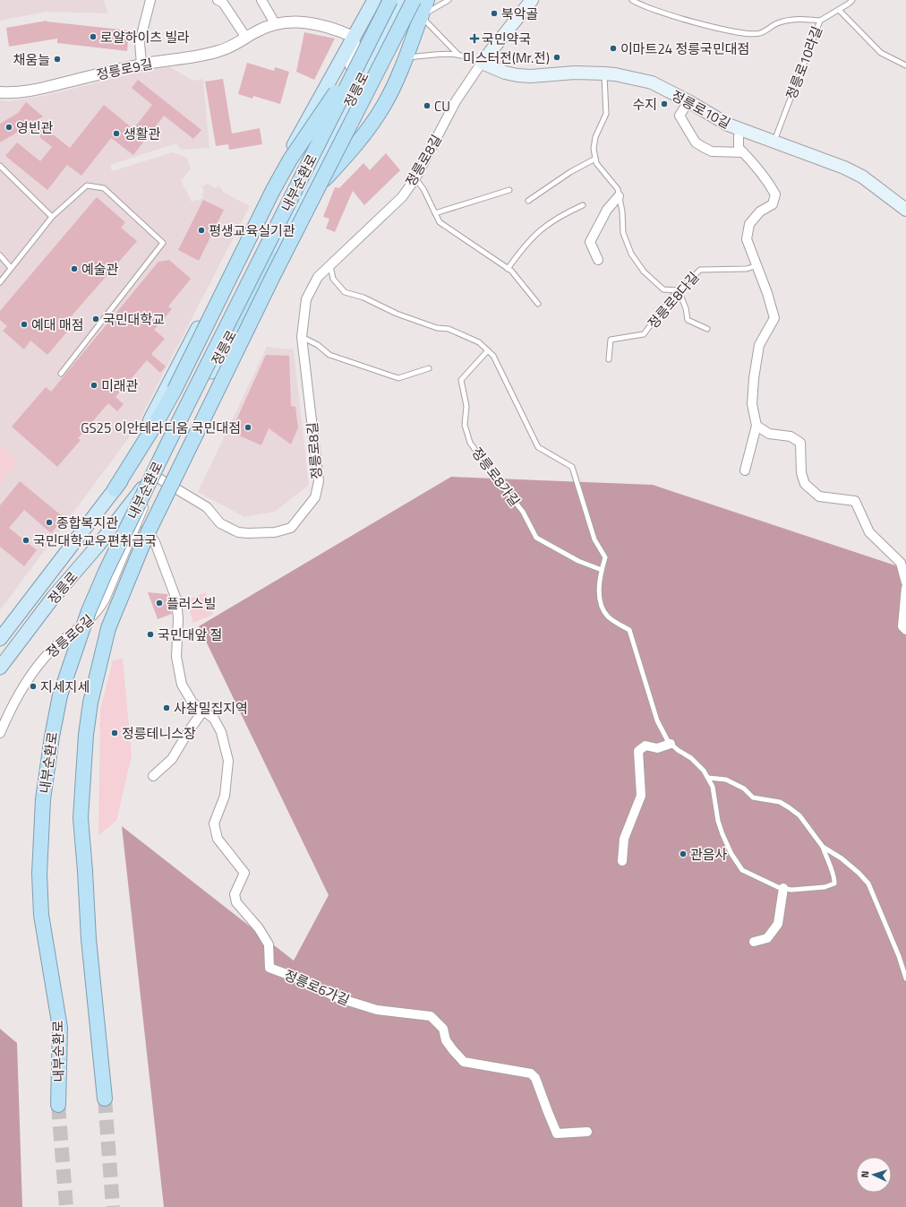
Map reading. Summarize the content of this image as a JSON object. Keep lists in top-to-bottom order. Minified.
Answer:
{"streets":{"highway":["내부순환로"],"main road":["정릉로","정릉로10길"],"street":["정릉로9길","정릉로8길","정릉로6길","정릉로6가길"],"lane":["정릉로10라길","정릉로8다길","정릉로8가길"]},"crossings":[["정릉로10라길","정릉로10길"],["정릉로9길","정릉로"],["정릉로","정릉로8길"],["정릉로","내부순환로"],["정릉로","정릉로6길"],["정릉로10길","정릉로8길"],["정릉로8길","정릉로6길"],["정릉로6길","정릉로6가길"]],"places":{"other":["북악골","로얄하이츠 빌라","이마트24 정릉국민대점","미스터전(Mr.전)","채움늘","수지","CU","영빈관","생활관","평생교육실기관","예술관","국민대학교","예대 매점","미래관","GS25 이안테라디움 국민대점","종합복지관","국민대학교우편취급국","플러스빌","국민대앞 절","지세지세","사찰밀집지역","정릉테니스장","관음사"],"health":["국민약국"]},"north":"left"}
